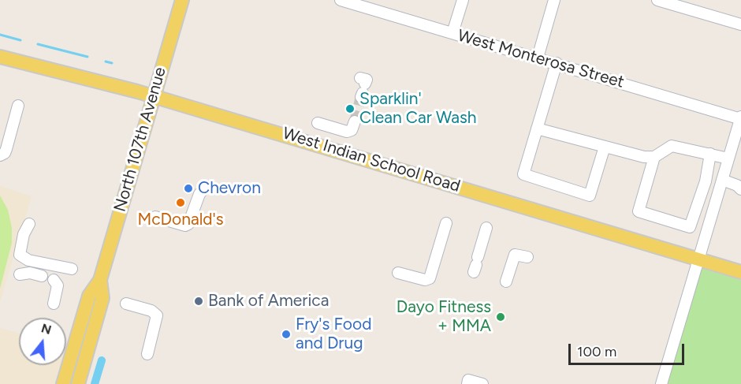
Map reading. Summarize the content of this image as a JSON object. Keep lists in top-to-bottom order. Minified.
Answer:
{"streets":{"main road":["North 107th Avenue","West Indian School Road"],"street":["West Monterosa Street"]},"crossings":[["North 107th Avenue","West Indian School Road"]],"places":["Sparklin' Clean Car Wash","Chevron","McDonald's","Bank of America","Dayo Fitness + MMA","Fry's Food and Drug"],"scale_bar":"100 m","north":"top"}
